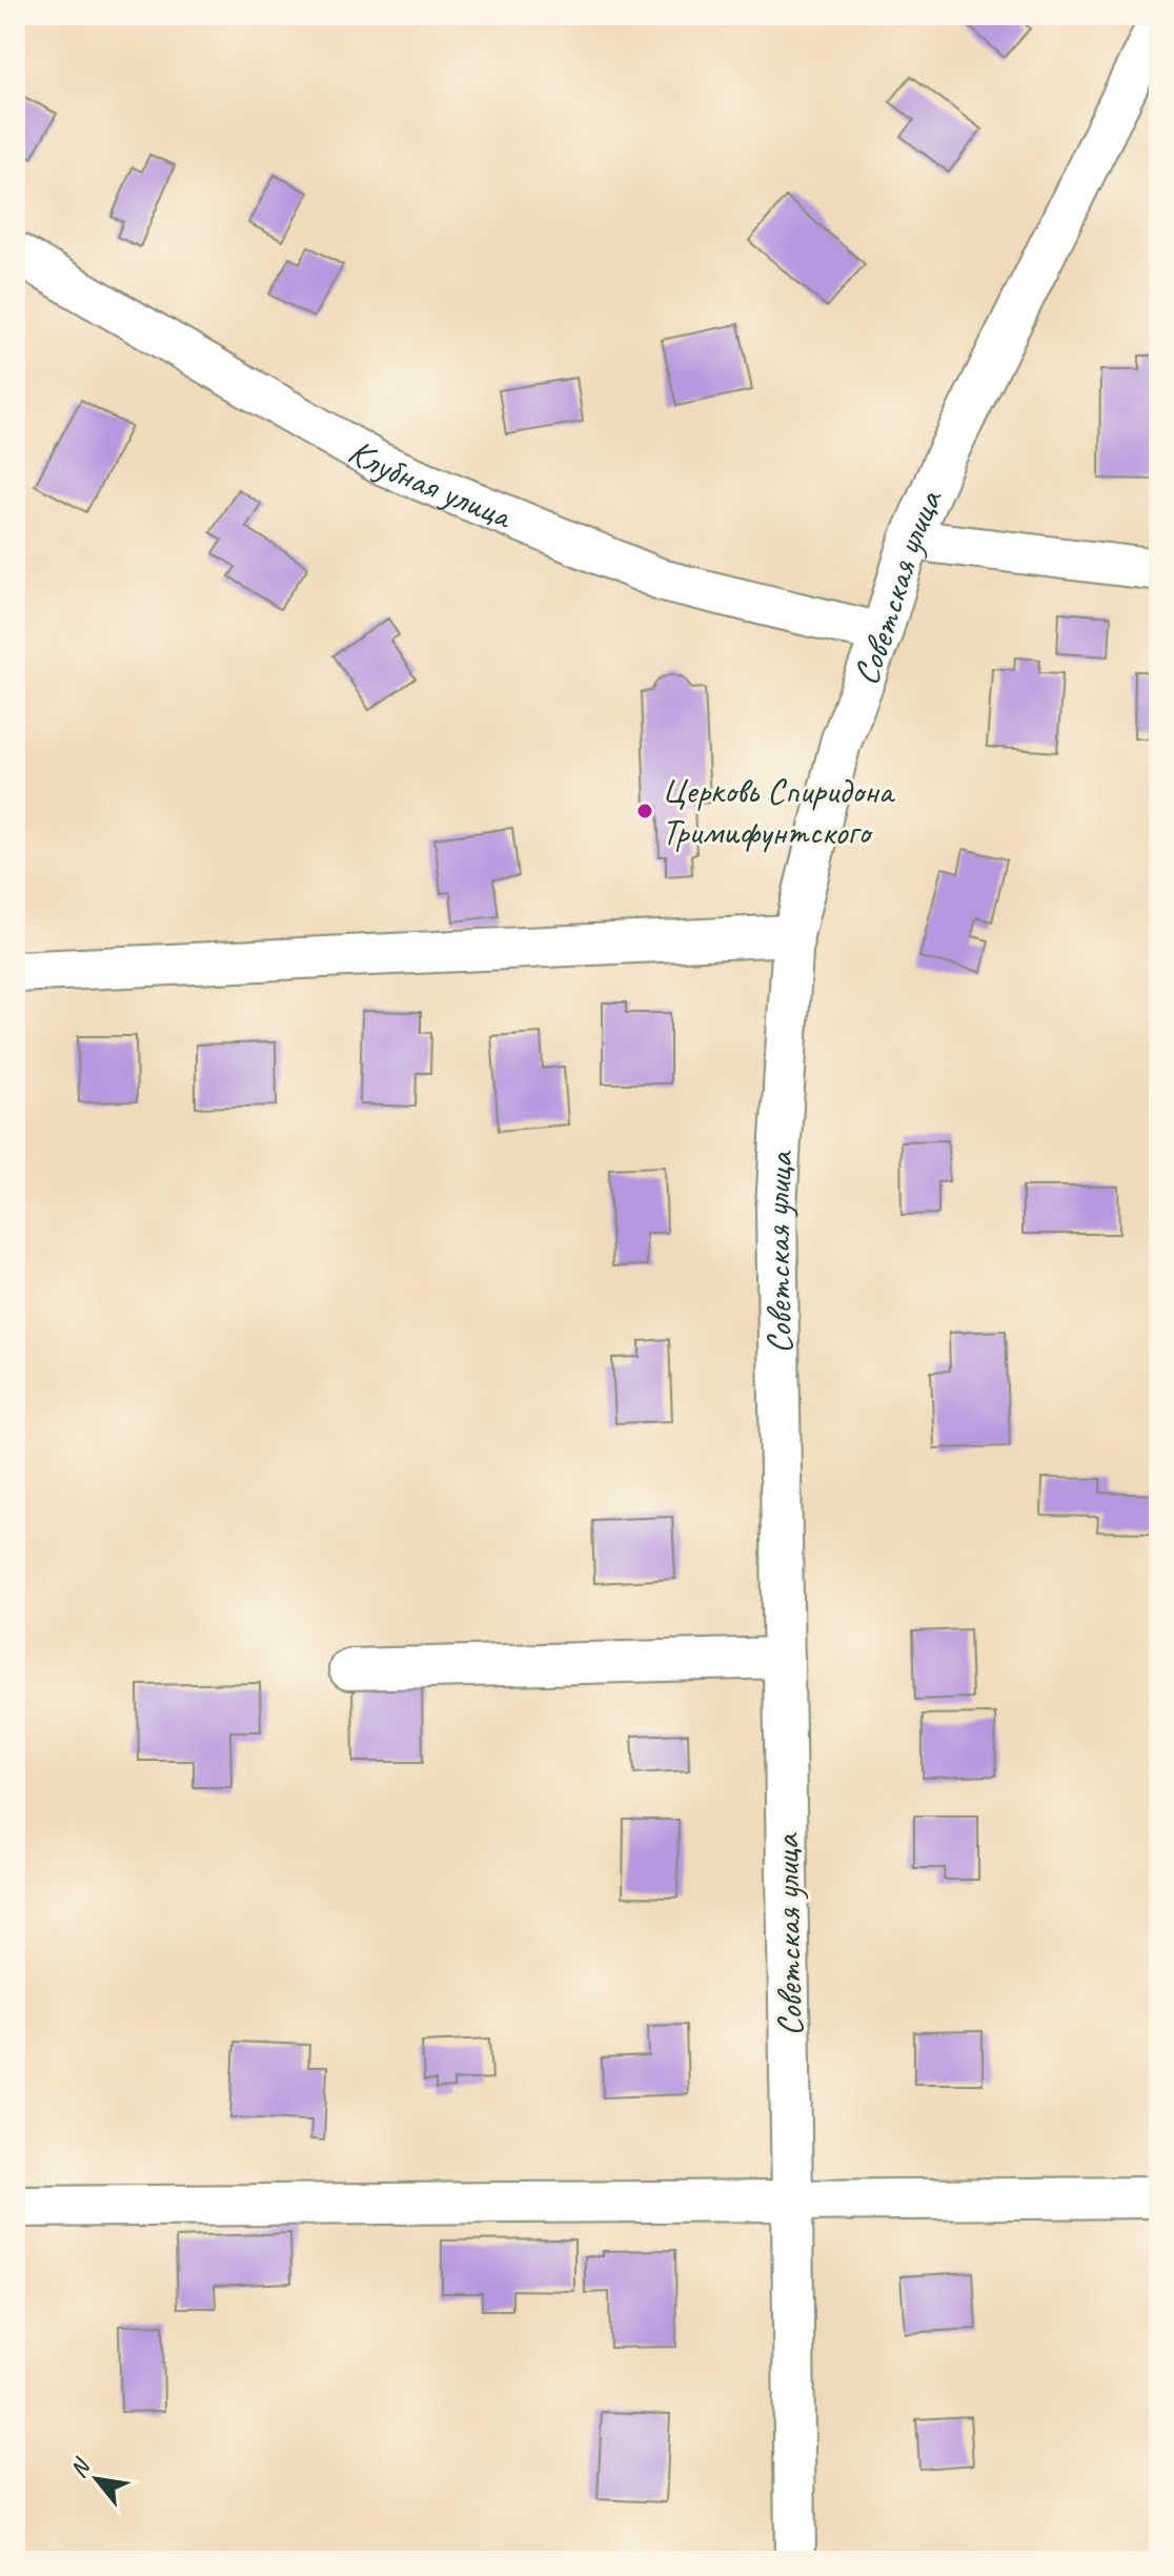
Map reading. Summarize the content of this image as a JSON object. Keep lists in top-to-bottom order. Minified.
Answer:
{"streets":{"street":["Клубная улица","Советская улица"]},"crossings":[["Клубная улица","Советская улица"]],"places":["Церковь Спиридона Тримифунтского"],"north":"top left"}
